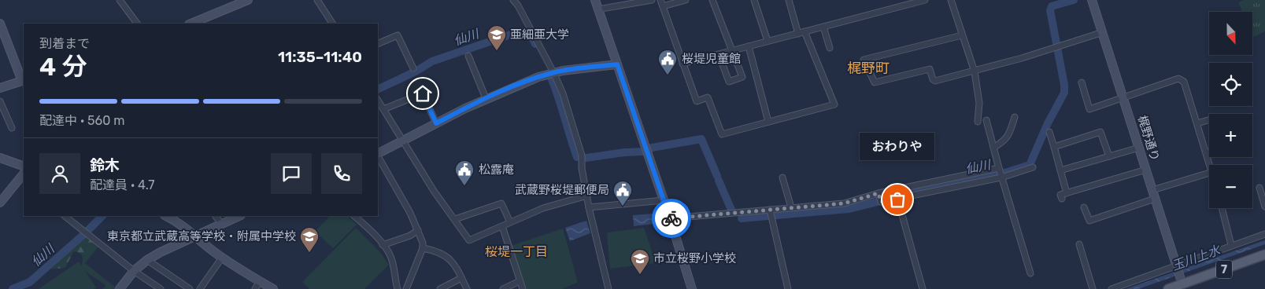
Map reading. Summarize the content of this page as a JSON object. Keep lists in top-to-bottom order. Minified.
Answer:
{"streets":{"main road":["7"],"street":["梶野通り"]},"crossings":[["梶野通り","7"]],"districts":["梶野町","桜堤一丁目"],"water":["仙川","玉川上水"],"places":{"school or university":["亜細亜大学","東京都立武蔵高等学校・附属中学校","市立桜野小学校"],"public building":["桜堤児童館","松露庵","武蔵野桜堤郵便局"],"other":["おわりや"]},"north":"bottom","page":{"map_buttons":["+","−"],"heading":["4 分","到着まで","11:35–11:40"],"panel":["鈴木","配達員 · 4.7"],"bar":"配達中 · 560 m","bubble":"おわりや"}}
